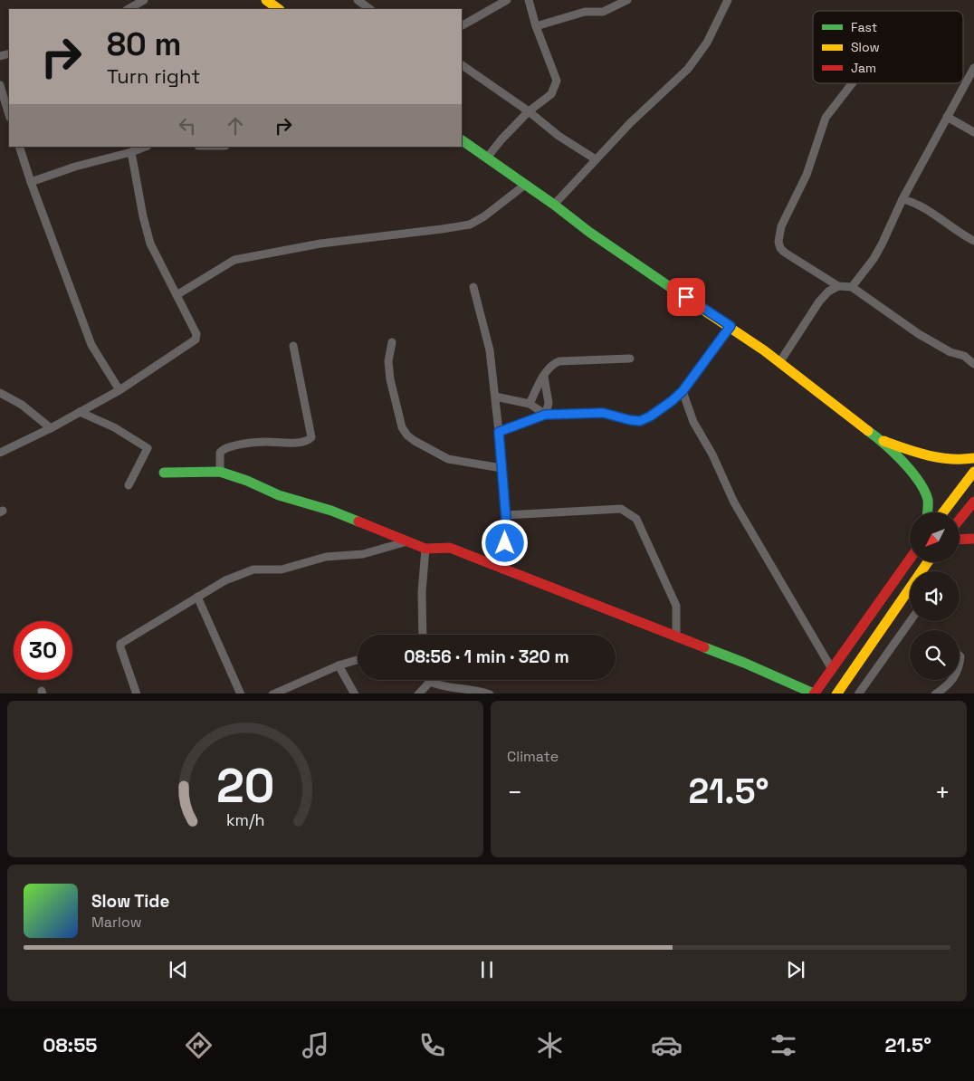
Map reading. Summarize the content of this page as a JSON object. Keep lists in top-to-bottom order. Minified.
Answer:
{"legend":["Fast","Slow","Jam"],"north":"bottom left","page":{"turn":["80 m","Turn right"],"limit":"30","trip":"08:56 · 1 min · 320 m","tile":"Climate","heat":["−","21.5°","+"],"song":["Slow Tide","Marlow"],"tabs":["08:55","21.5°"],"gauge":["20","km/h"]}}
